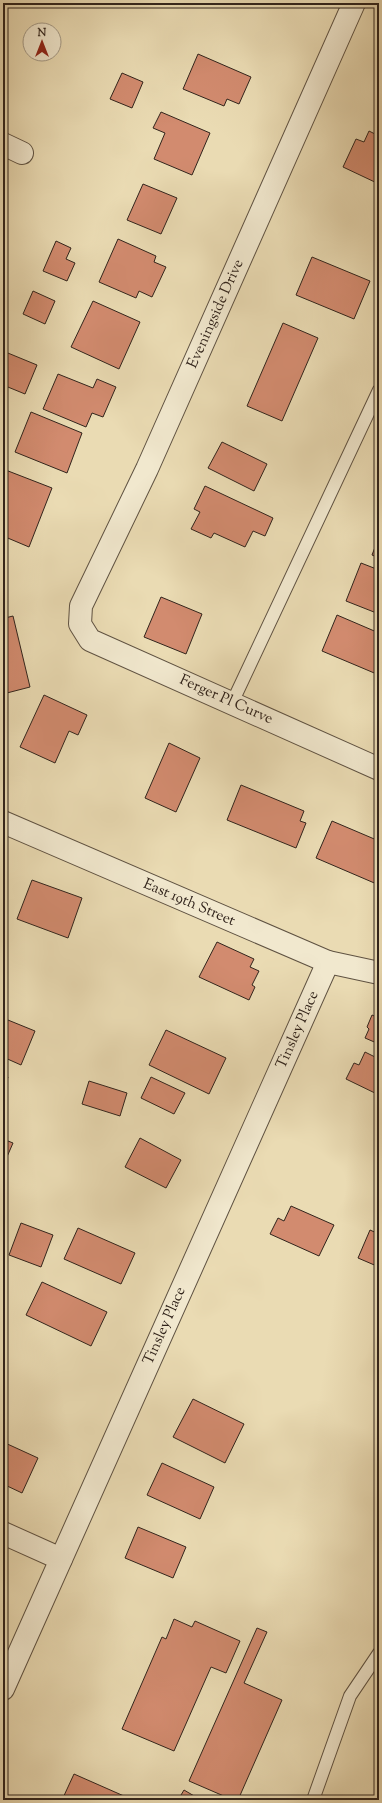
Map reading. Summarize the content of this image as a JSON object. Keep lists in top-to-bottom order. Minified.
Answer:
{"streets":{"street":["Eveningside Drive","Ferger Pl Curve","East 19th Street","Tinsley Place"]},"crossings":[["Eveningside Drive","Ferger Pl Curve"],["East 19th Street","Tinsley Place"]],"north":"top"}
